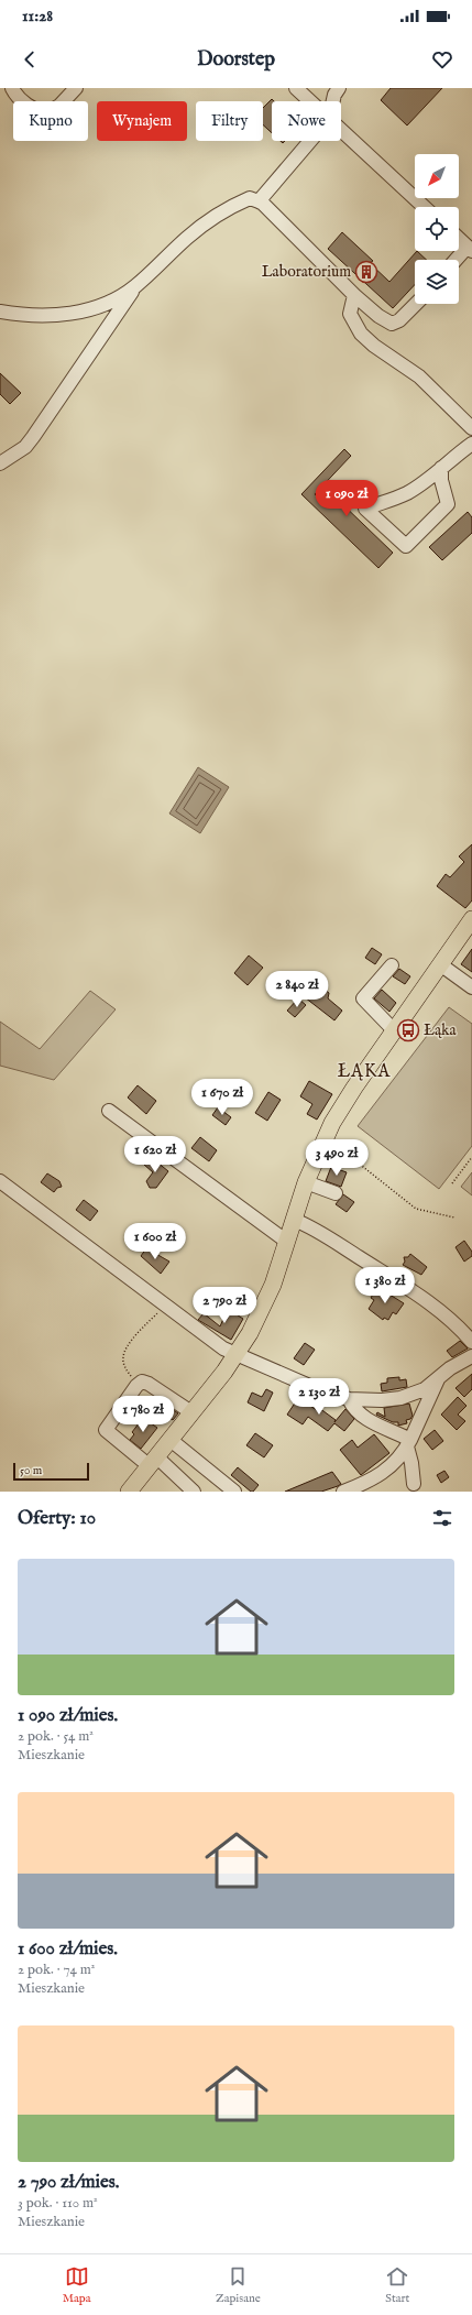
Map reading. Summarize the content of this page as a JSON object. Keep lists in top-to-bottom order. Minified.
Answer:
{"districts":["ŁĄKA"],"places":{"building":["Laboratorium"],"bus stop":["Łąka"]},"scale_bar":"50 m","north":"bottom left","page":{"status":"11:28","header":"Doorstep","chip":["Kupno","Wynajem","Filtry","Nowe"],"price":["1 090 zł","2 840 zł","1 670 zł","1 620 zł","3 490 zł","1 600 zł","1 380 zł","2 790 zł","2 130 zł","1 780 zł"],"scale":"50 m","heading":"Oferty: 10","list":[{"name":"1 090 zł/mies.","note":"2 pok. · 54 m² · Mieszkanie"},{"name":"1 600 zł/mies.","note":"2 pok. · 74 m² · Mieszkanie"},{"name":"2 790 zł/mies.","note":"3 pok. · 110 m² · Mieszkanie"}],"tabs":["Mapa","Zapisane","Start"]}}
